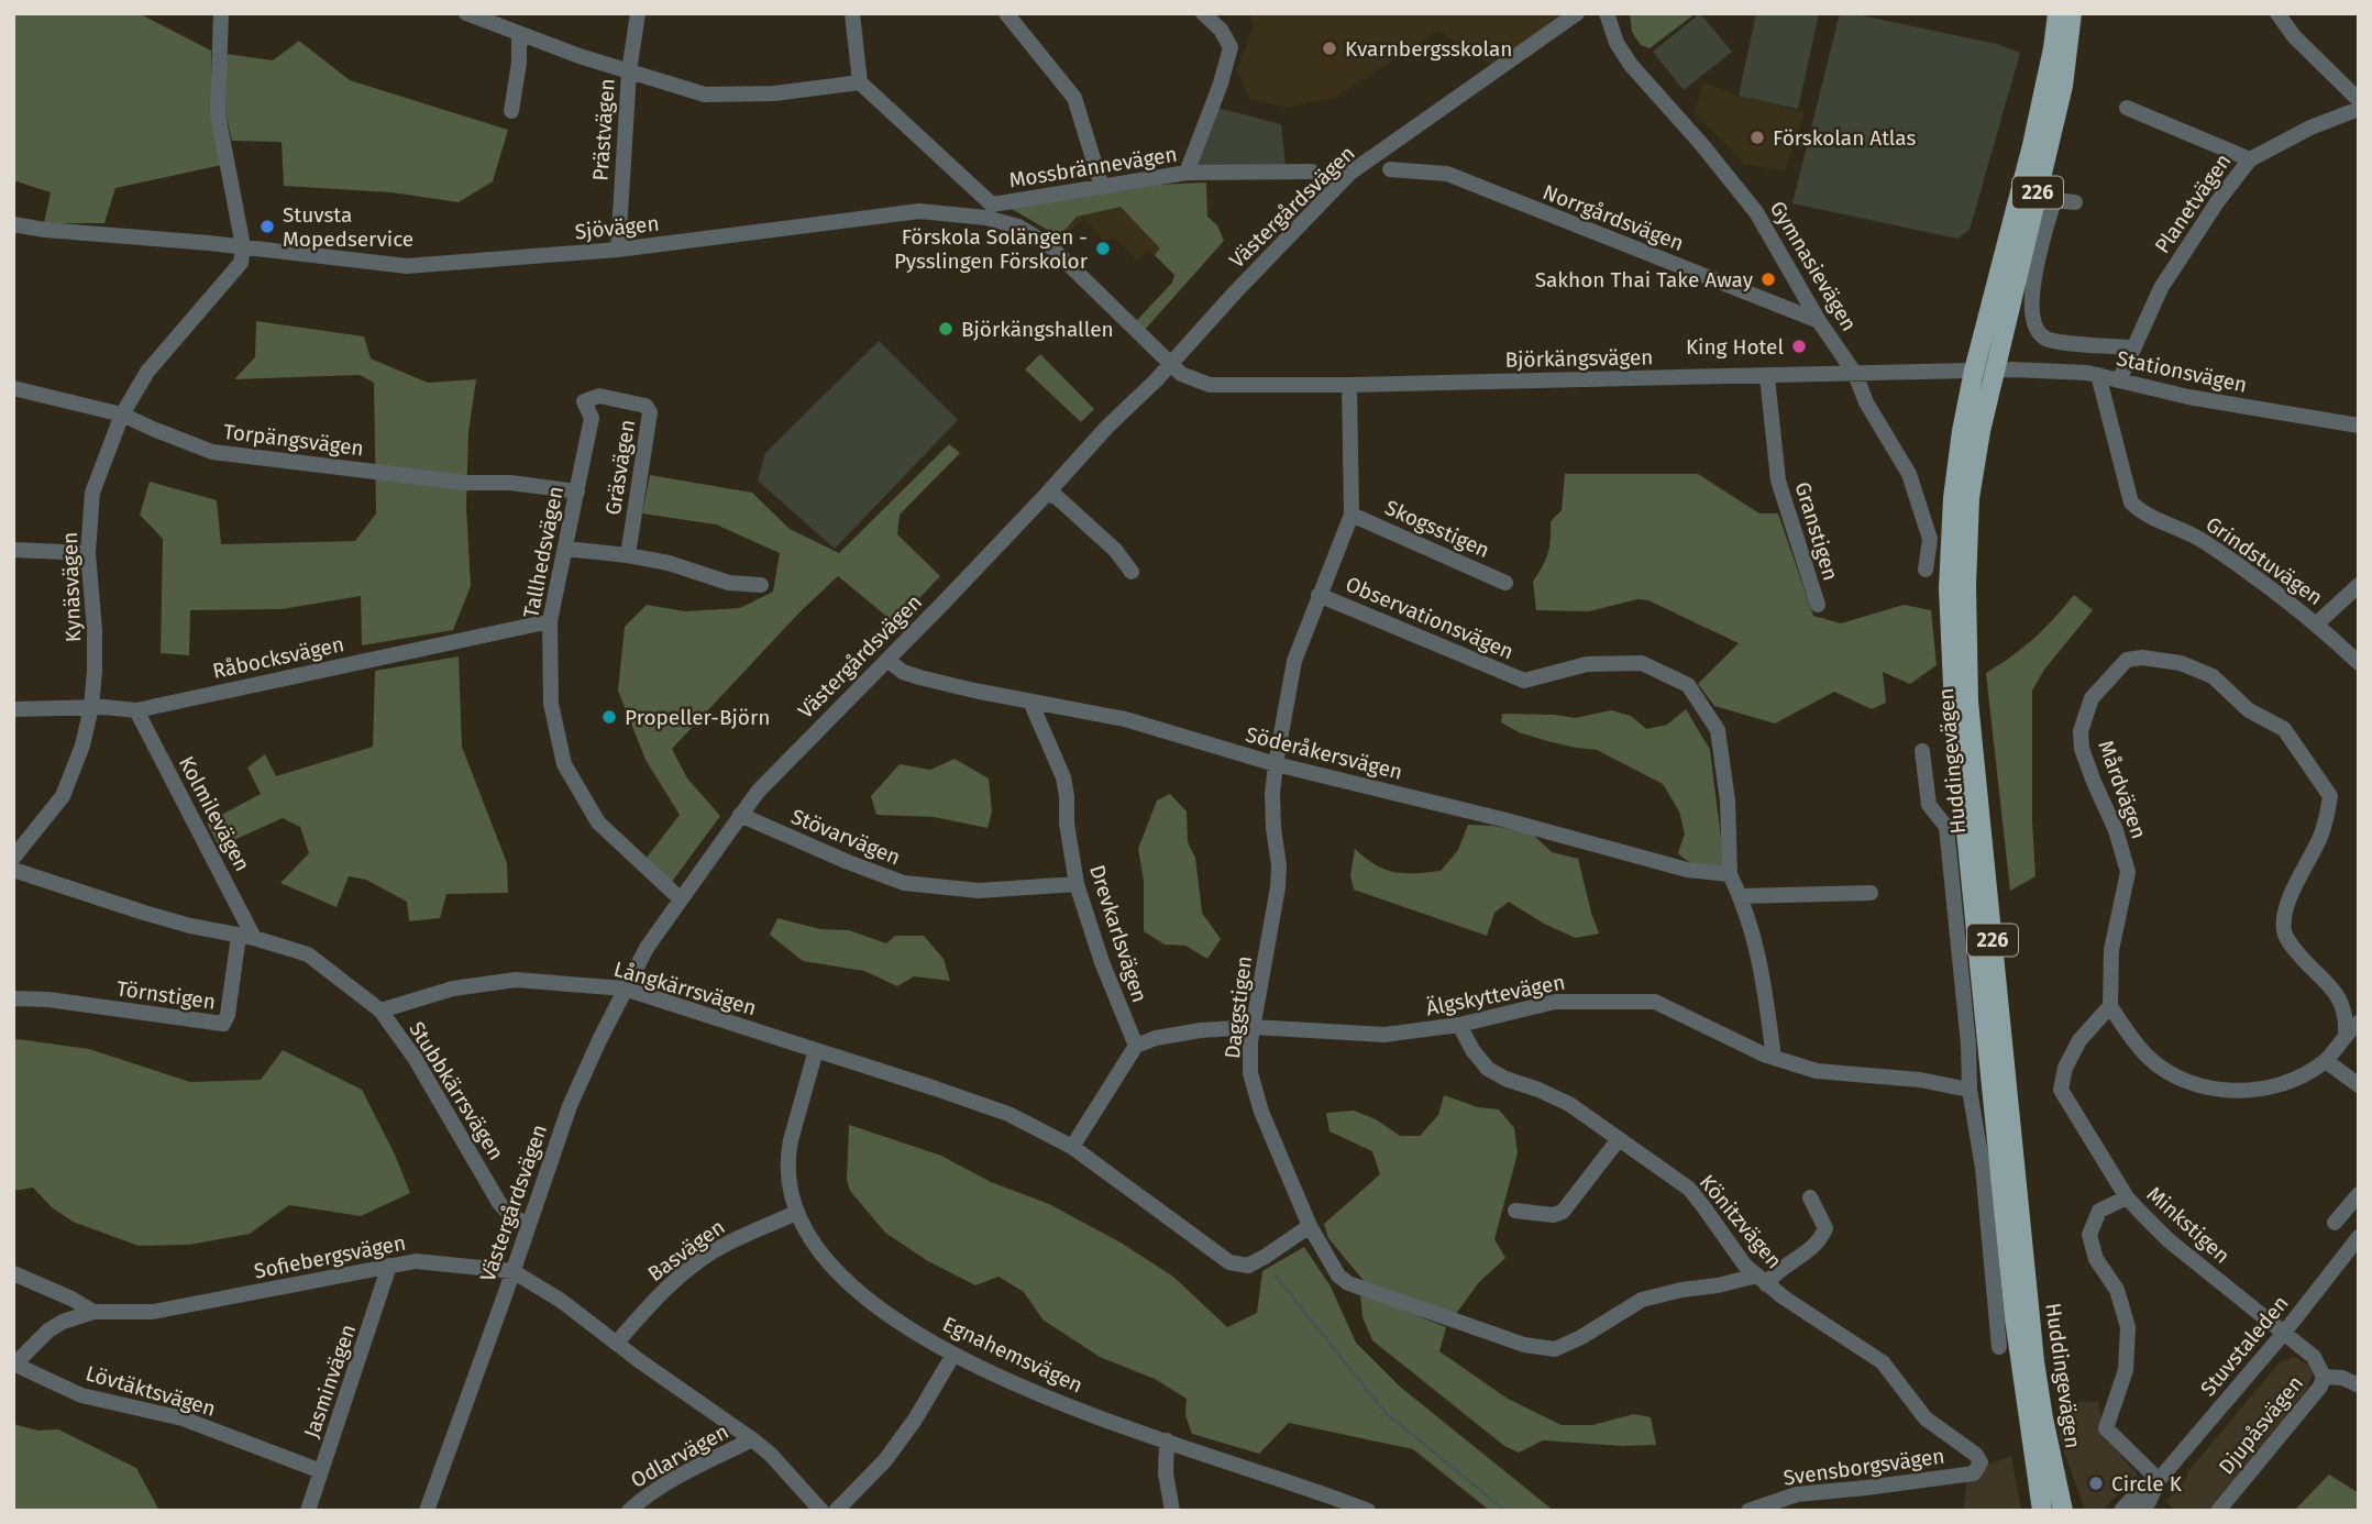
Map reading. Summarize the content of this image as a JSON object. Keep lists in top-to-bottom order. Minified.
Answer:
{"streets":{"main road":["226","Huddingevägen"],"street":["Prästvägen","Mossbrännevägen","Planetvägen","Västergårdsvägen","Norrgårdsvägen","Sjövägen","Gymnasievägen","Björkängsvägen","Stationsvägen","Torpängsvägen","Gräsvägen","Skogsstigen","Granstigen","Tallhedsvägen","Grindstuvägen","Kynäsvägen","Observationsvägen","Råbocksvägen","Söderåkersvägen","Mårdvägen","Kolmilevägen","Stövarvägen","Drevkarlsvägen","Långkärrsvägen","Törnstigen","Älgskyttevägen","Daggstigen","Stubbkärrsvägen","Könitzvägen","Minkstigen","Basvägen","Sofiebergsvägen","Stuvstaleden","Egnahemsvägen","Jasminvägen","Lövtäktsvägen","Djupåsvägen","Odlarvägen","Svensborgsvägen"]},"crossings":[["Prästvägen","Sjövägen"],["Planetvägen","Stationsvägen"],["Västergårdsvägen","Sjövägen"],["Västergårdsvägen","Björkängsvägen"],["Västergårdsvägen","Tallhedsvägen"],["Västergårdsvägen","Söderåkersvägen"],["Västergårdsvägen","Stövarvägen"],["Västergårdsvägen","Långkärrsvägen"],["Västergårdsvägen","Stubbkärrsvägen"],["Västergårdsvägen","Sofiebergsvägen"],["Norrgårdsvägen","Gymnasievägen"],["Sjövägen","Björkängsvägen"],["Sjövägen","Kynäsvägen"],["Gymnasievägen","Björkängsvägen"],["Björkängsvägen","Stationsvägen"],["Björkängsvägen","Granstigen"],["Björkängsvägen","Huddingevägen"],["Björkängsvägen","Daggstigen"],["Stationsvägen","Grindstuvägen"],["Stationsvägen","Huddingevägen"],["Torpängsvägen","Tallhedsvägen"],["Torpängsvägen","Kynäsvägen"],["Gräsvägen","Tallhedsvägen"],["Skogsstigen","Daggstigen"],["Tallhedsvägen","Råbocksvägen"],["Kynäsvägen","Råbocksvägen"],["Observationsvägen","Söderåkersvägen"],["Observationsvägen","Daggstigen"],["Råbocksvägen","Kolmilevägen"],["Söderåkersvägen","Drevkarlsvägen"],["Söderåkersvägen","Daggstigen"],["Huddingevägen","Älgskyttevägen"],["Mårdvägen","Minkstigen"],["Kolmilevägen","Törnstigen"],["Stövarvägen","Drevkarlsvägen"],["Drevkarlsvägen","Älgskyttevägen"],["Långkärrsvägen","Daggstigen"],["Långkärrsvägen","Stubbkärrsvägen"],["Långkärrsvägen","Egnahemsvägen"],["Älgskyttevägen","Daggstigen"],["Älgskyttevägen","Könitzvägen"],["Daggstigen","Könitzvägen"],["Könitzvägen","Svensborgsvägen"],["Minkstigen","Stuvstaleden"],["Minkstigen","Djupåsvägen"],["Basvägen","Sofiebergsvägen"],["Basvägen","Egnahemsvägen"],["Sofiebergsvägen","Jasminvägen"],["Sofiebergsvägen","Lövtäktsvägen"],["Sofiebergsvägen","Odlarvägen"],["Stuvstaleden","Djupåsvägen"],["Jasminvägen","Lövtäktsvägen"]],"places":["Kvarnbergsskolan","Förskolan Atlas","Stuvsta Mopedservice","Förskola Solängen - Pysslingen Förskolor","Sakhon Thai Take Away","Björkängshallen","King Hotel","Propeller-Björn","Circle K"]}
